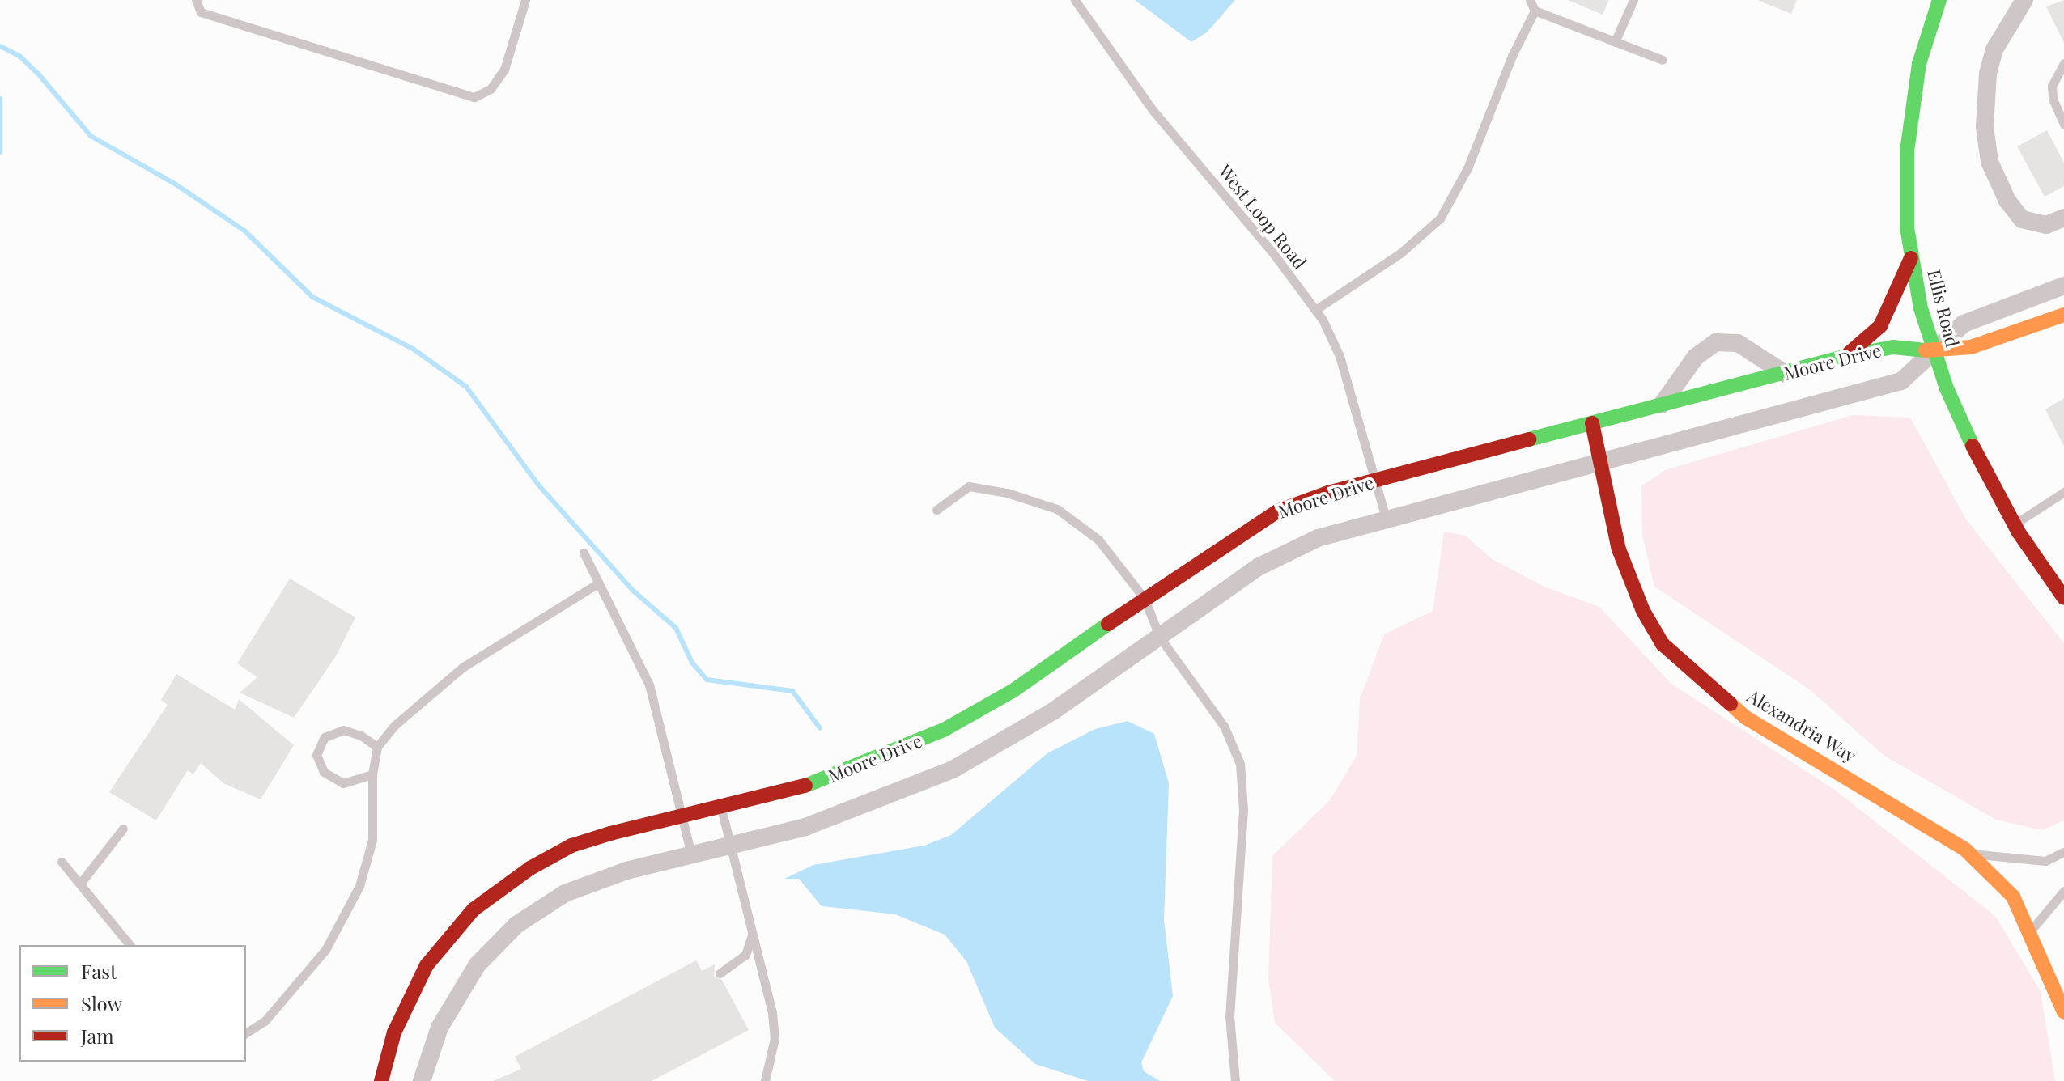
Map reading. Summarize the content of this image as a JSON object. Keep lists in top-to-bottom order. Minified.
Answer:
{"streets":{"street":["Ellis Road","Moore Drive","Alexandria Way"],"lane":["West Loop Road"]},"crossings":[["West Loop Road","Moore Drive"],["Ellis Road","Moore Drive"],["Moore Drive","Alexandria Way"]],"legend":["Fast","Slow","Jam"]}
